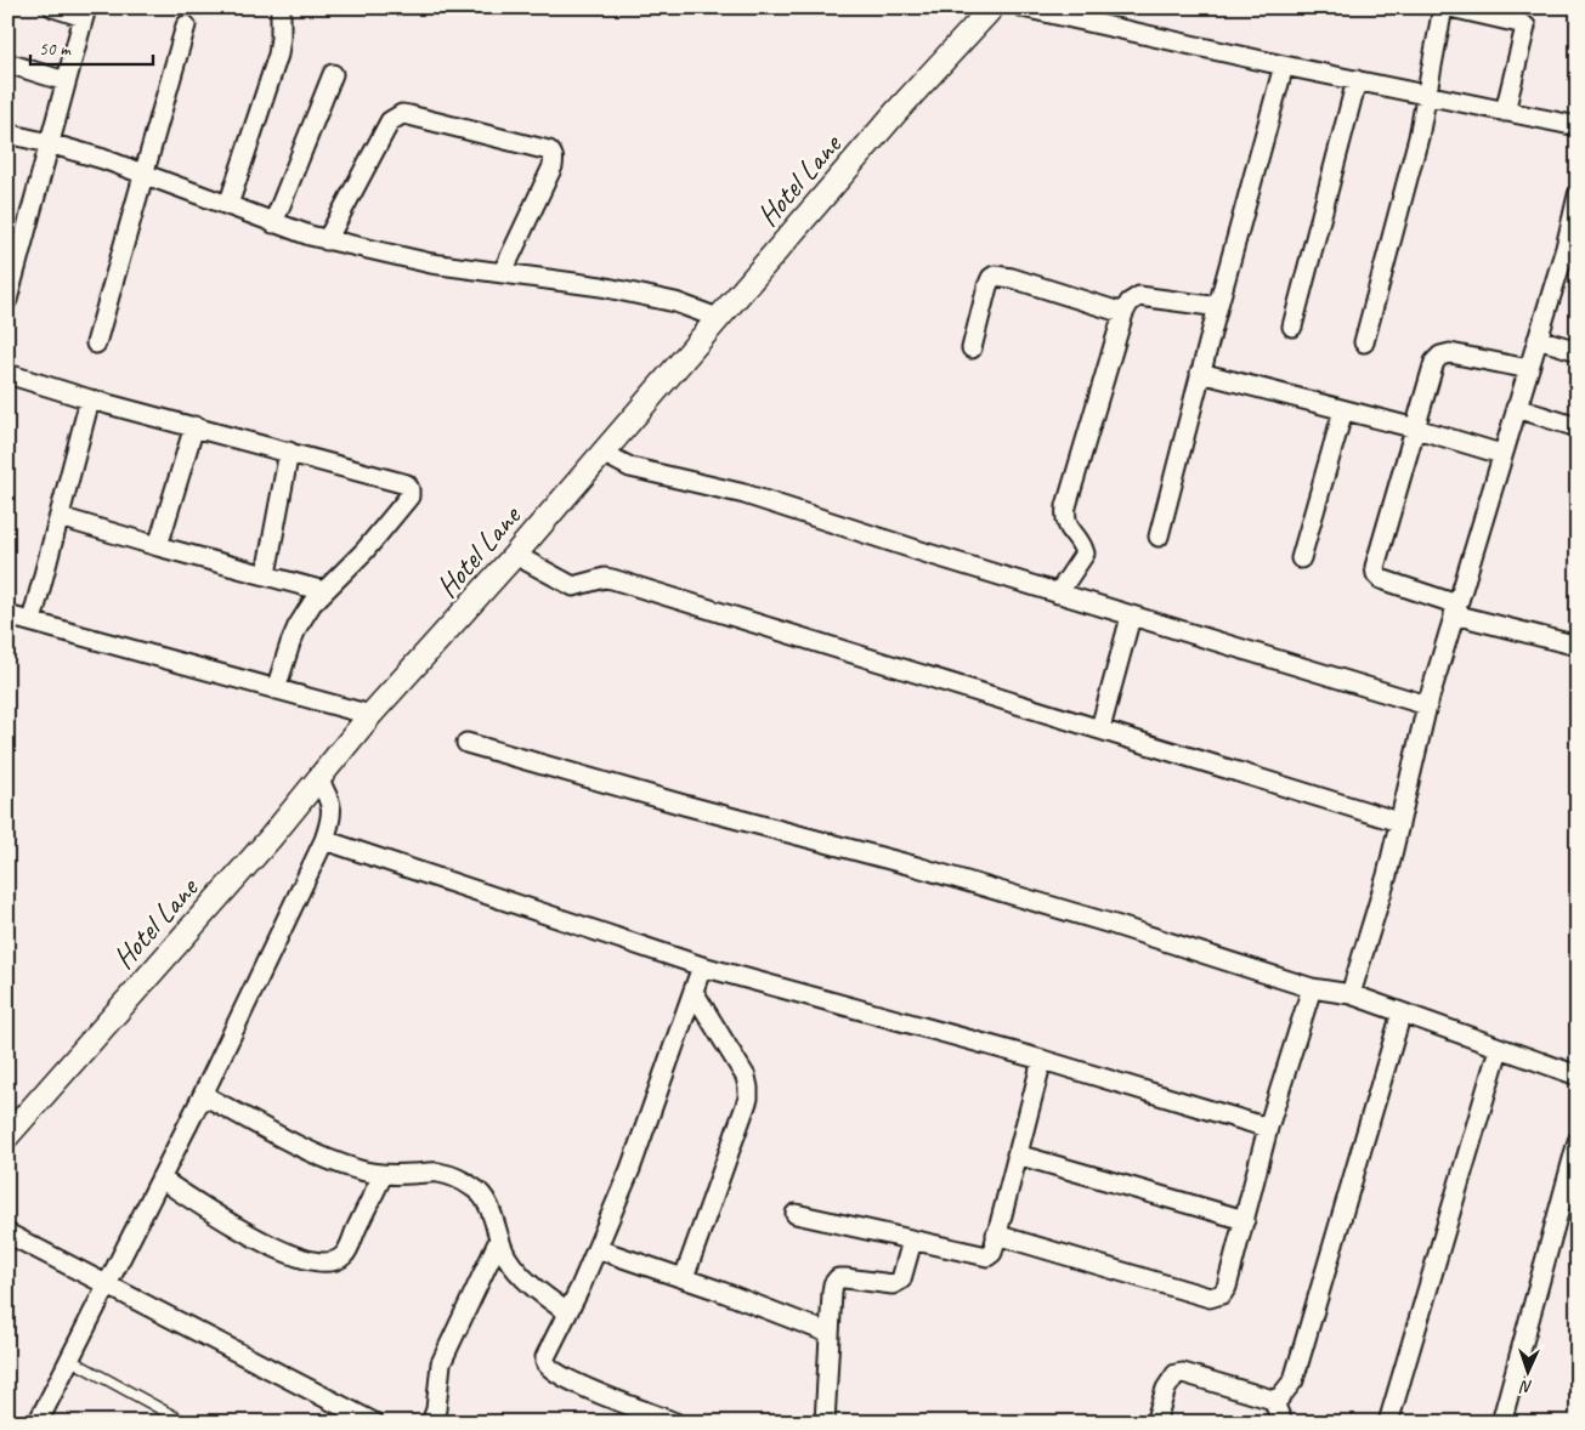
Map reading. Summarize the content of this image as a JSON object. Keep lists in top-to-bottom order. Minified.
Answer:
{"streets":{"street":["Hotel Lane"]},"scale_bar":"50 m","north":"bottom"}
